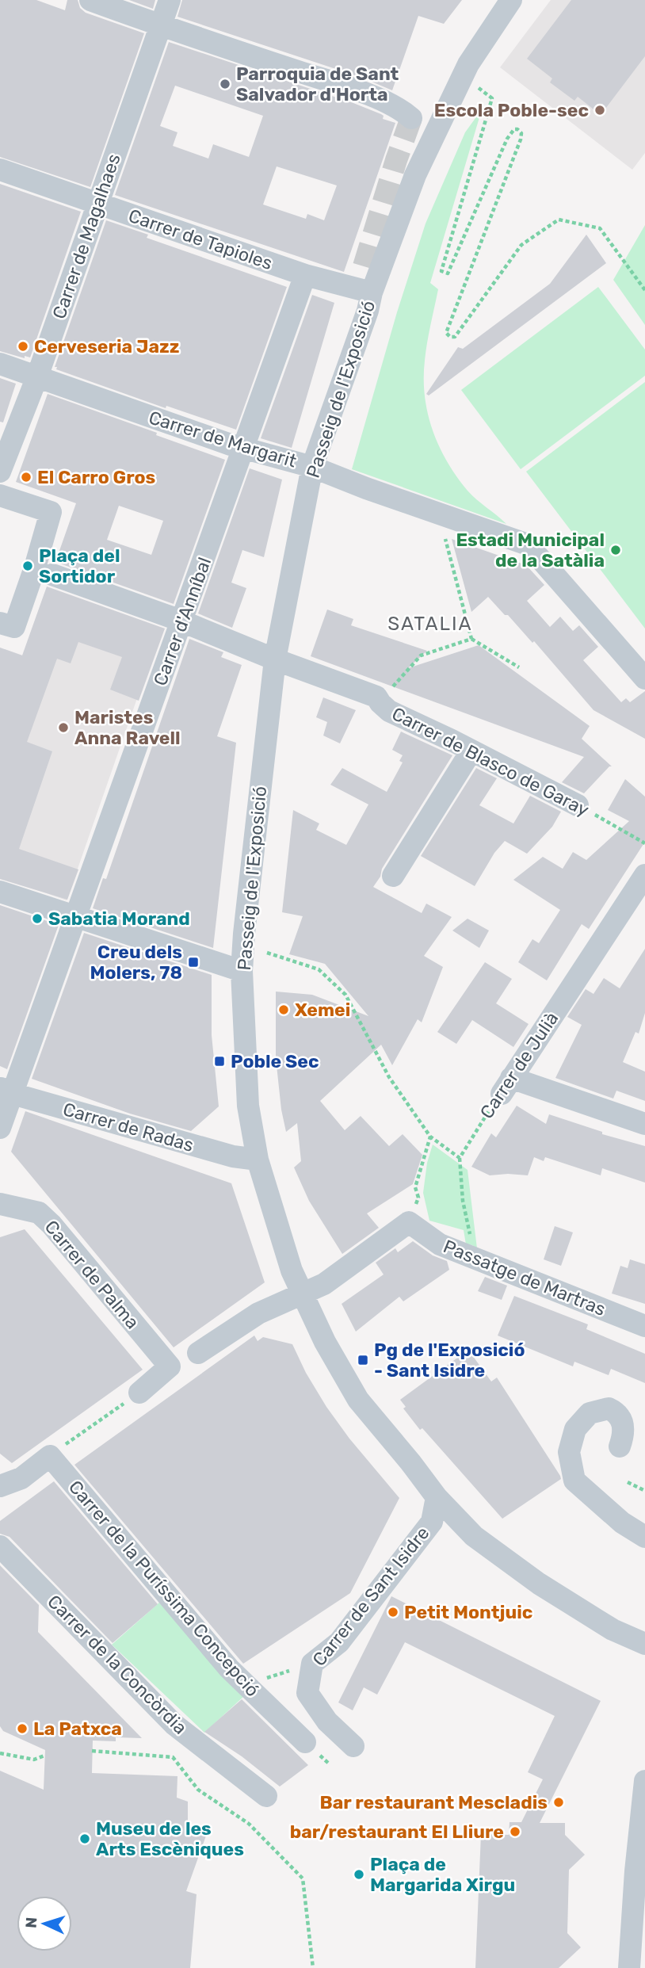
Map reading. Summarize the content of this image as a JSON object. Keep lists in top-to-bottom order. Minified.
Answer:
{"streets":{"street":["Carrer de Magalhaes","Carrer de Tapioles","Passeig de l'Exposició","Carrer de Margarit","Carrer d'Anníbal","Carrer de Blasco de Garay","Carrer de Julià","Carrer de Radas","Carrer de Palma","Passatge de Martras","Carrer de la Puríssima Concepció","Carrer de Sant Isidre","Carrer de la Concòrdia"]},"crossings":[["Carrer de Magalhaes","Carrer de Tapioles"],["Carrer de Magalhaes","Carrer de Margarit"],["Carrer de Tapioles","Passeig de l'Exposició"],["Carrer de Tapioles","Carrer d'Anníbal"],["Passeig de l'Exposició","Carrer de Margarit"],["Passeig de l'Exposició","Carrer de Blasco de Garay"],["Passeig de l'Exposició","Carrer de Radas"],["Passeig de l'Exposició","Carrer de Sant Isidre"],["Carrer de Margarit","Carrer d'Anníbal"],["Carrer d'Anníbal","Carrer de Blasco de Garay"],["Carrer d'Anníbal","Carrer de Radas"]],"districts":["SATALIA"],"places":{"other":["Parroquia de Sant Salvador d'Horta","Escola Poble-sec","Cerveseria Jazz","El Carro Gros","Estadi Municipal de la Satàlia","Plaça del Sortidor","Maristes Anna Ravell","Sabatia Morand","Xemei","Petit Montjuic","La Patxca","Bar restaurant Mescladis","bar/restaurant El Lliure","Museu de les Arts Escèniques","Plaça de Margarida Xirgu"],"transit":["Creu dels Molers, 78","Poble Sec","Pg de l'Exposició - Sant Isidre"]},"north":"left"}
